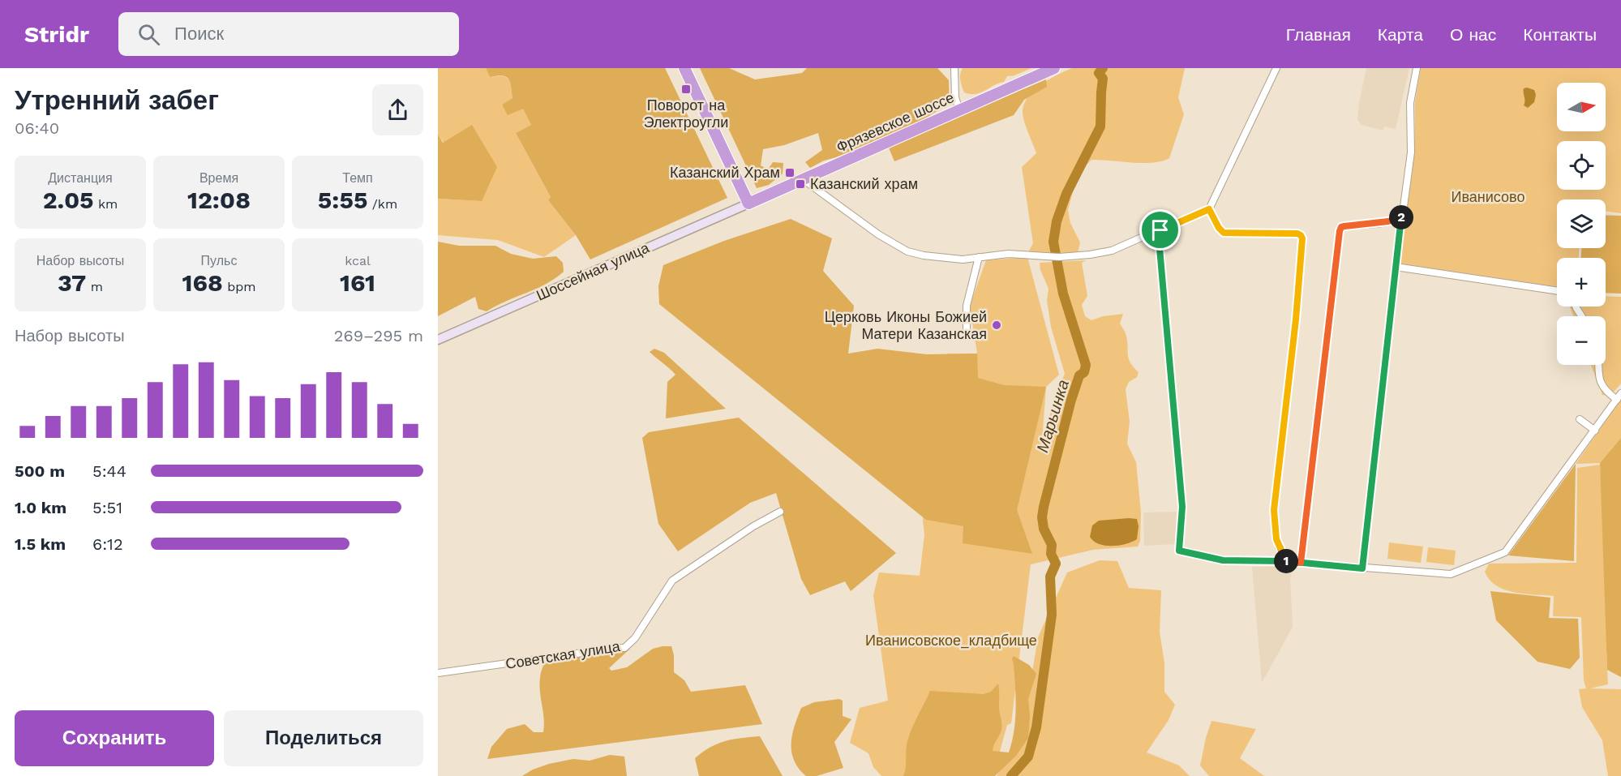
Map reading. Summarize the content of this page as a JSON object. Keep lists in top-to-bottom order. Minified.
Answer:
{"streets":{"highway":["Фрязевское шоссе"],"street":["Шоссейная улица","Советская улица"]},"crossings":[["Фрязевское шоссе","Шоссейная улица"]],"water":["Марьинка"],"parks":["Иванисово","Иванисовское_кладбище"],"places":{"transit":["Поворот на Электроугли","Казанский Храм","Казанский храм"],"other":["Церковь Иконы Божией Матери Казанская"]},"north":"right","page":{"header":"Stridr","search":"Поиск","nav":["Главная","Карта","О нас","Контакты"],"heading":["Утренний забег","06:40"],"map_buttons":["+","−"],"stats":[["Дистанция","2.05 km"],["Время","12:08"],["Темп","5:55 /km"],["Набор высоты","37 m"],["Пульс","168 bpm"],["kcal","161"]],"pins":["2","1"],"chart":["Набор высоты","269–295 m"],"list":[{"name":"500 m","note":"5:44"},{"name":"1.0 km","note":"5:51"},{"name":"1.5 km","note":"6:12"}],"buttons":["Сохранить","Поделиться"]}}
